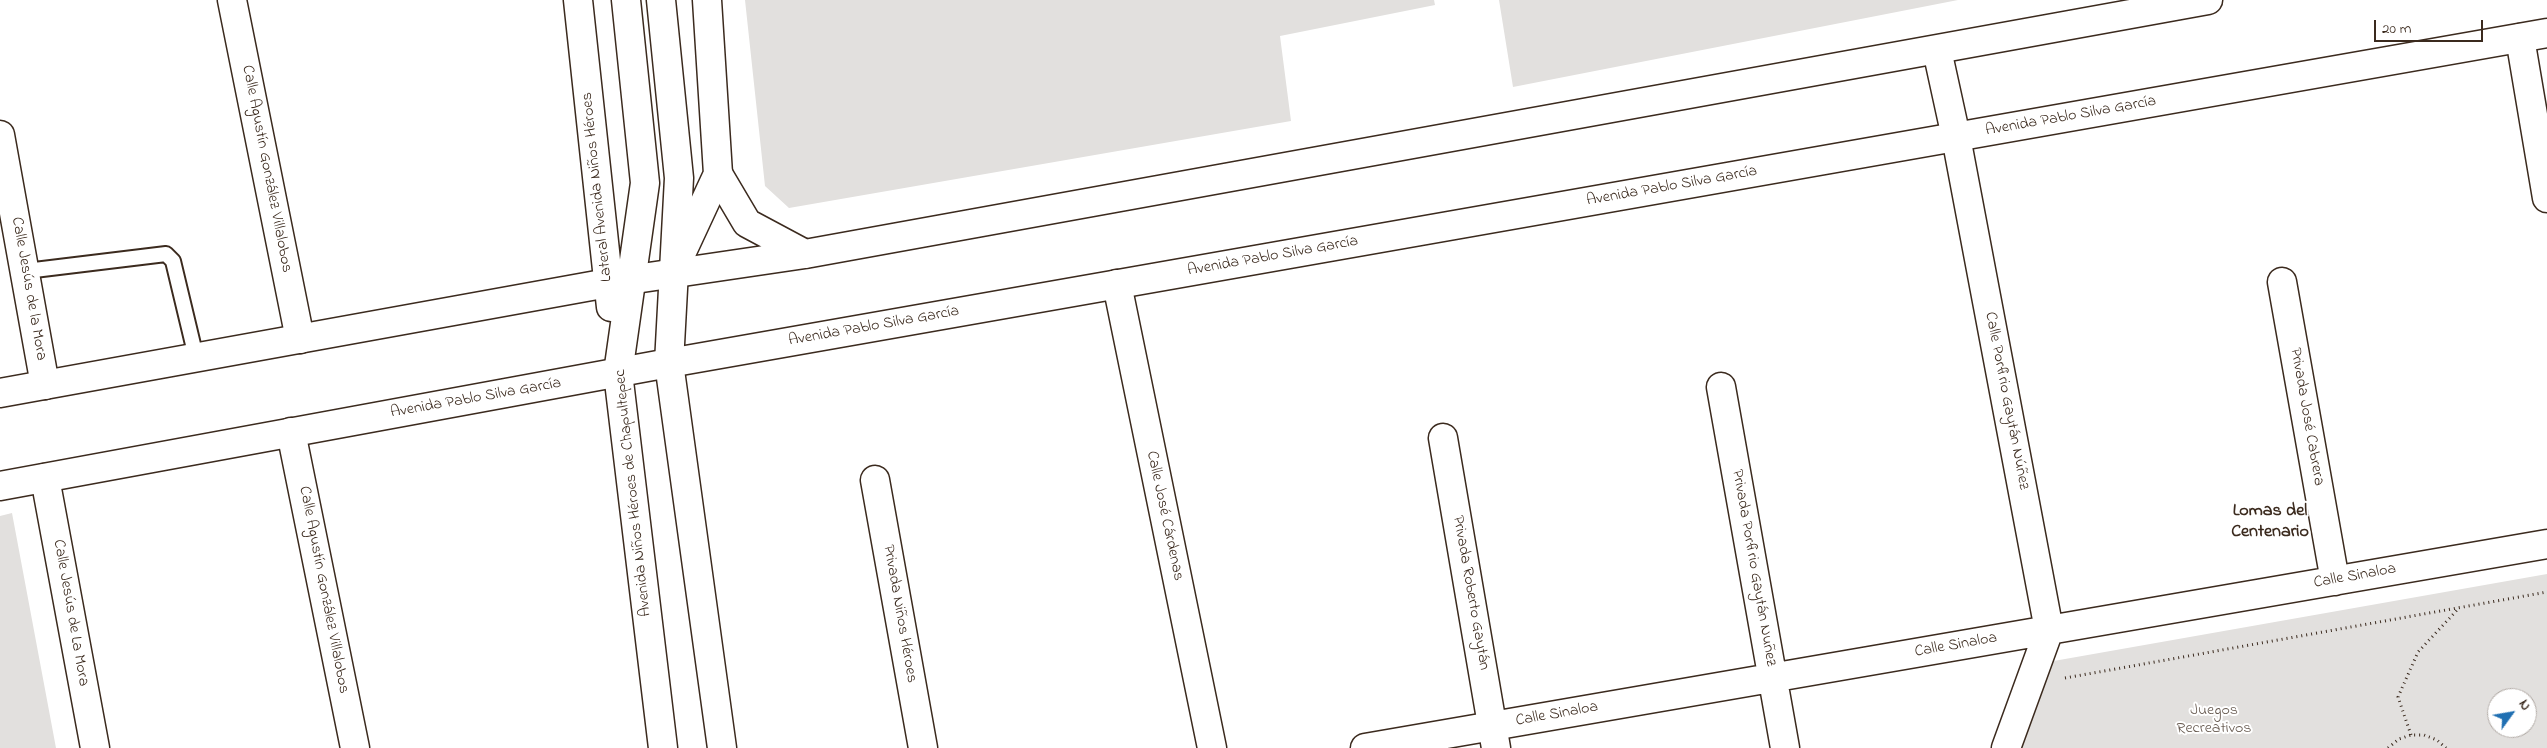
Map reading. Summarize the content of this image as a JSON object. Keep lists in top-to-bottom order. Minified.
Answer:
{"streets":{"main road":["Avenida Pablo Silva García","Calle Agustín González Villalobos","Lateral Avenida Niños Héroes","Calle Jesús de la Mora","Calle Porfirio Gaytán Núñez","Privada José Cabrera","Avenida Niños Héroes de Chapultepec","Calle José Cárdenas","Privada Porfirio Gaytán Nuñez","Calle Sinaloa","Privada Roberto Gaytán","Calle Jesús de La Mora","Privada Niños Héroes"]},"crossings":[["Avenida Pablo Silva García","Calle Agustín González Villalobos"],["Avenida Pablo Silva García","Calle Porfirio Gaytán Núñez"],["Avenida Pablo Silva García","Avenida Niños Héroes de Chapultepec"],["Avenida Pablo Silva García","Calle José Cárdenas"],["Avenida Pablo Silva García","Calle Jesús de La Mora"],["Lateral Avenida Niños Héroes","Avenida Niños Héroes de Chapultepec"],["Calle Porfirio Gaytán Núñez","Calle Sinaloa"],["Privada José Cabrera","Calle Sinaloa"],["Privada Porfirio Gaytán Nuñez","Calle Sinaloa"],["Calle Sinaloa","Privada Roberto Gaytán"]],"districts":["Lomas del Centenario"],"parks":["Juegos Recreativos"],"scale_bar":"20 m","north":"top right"}
